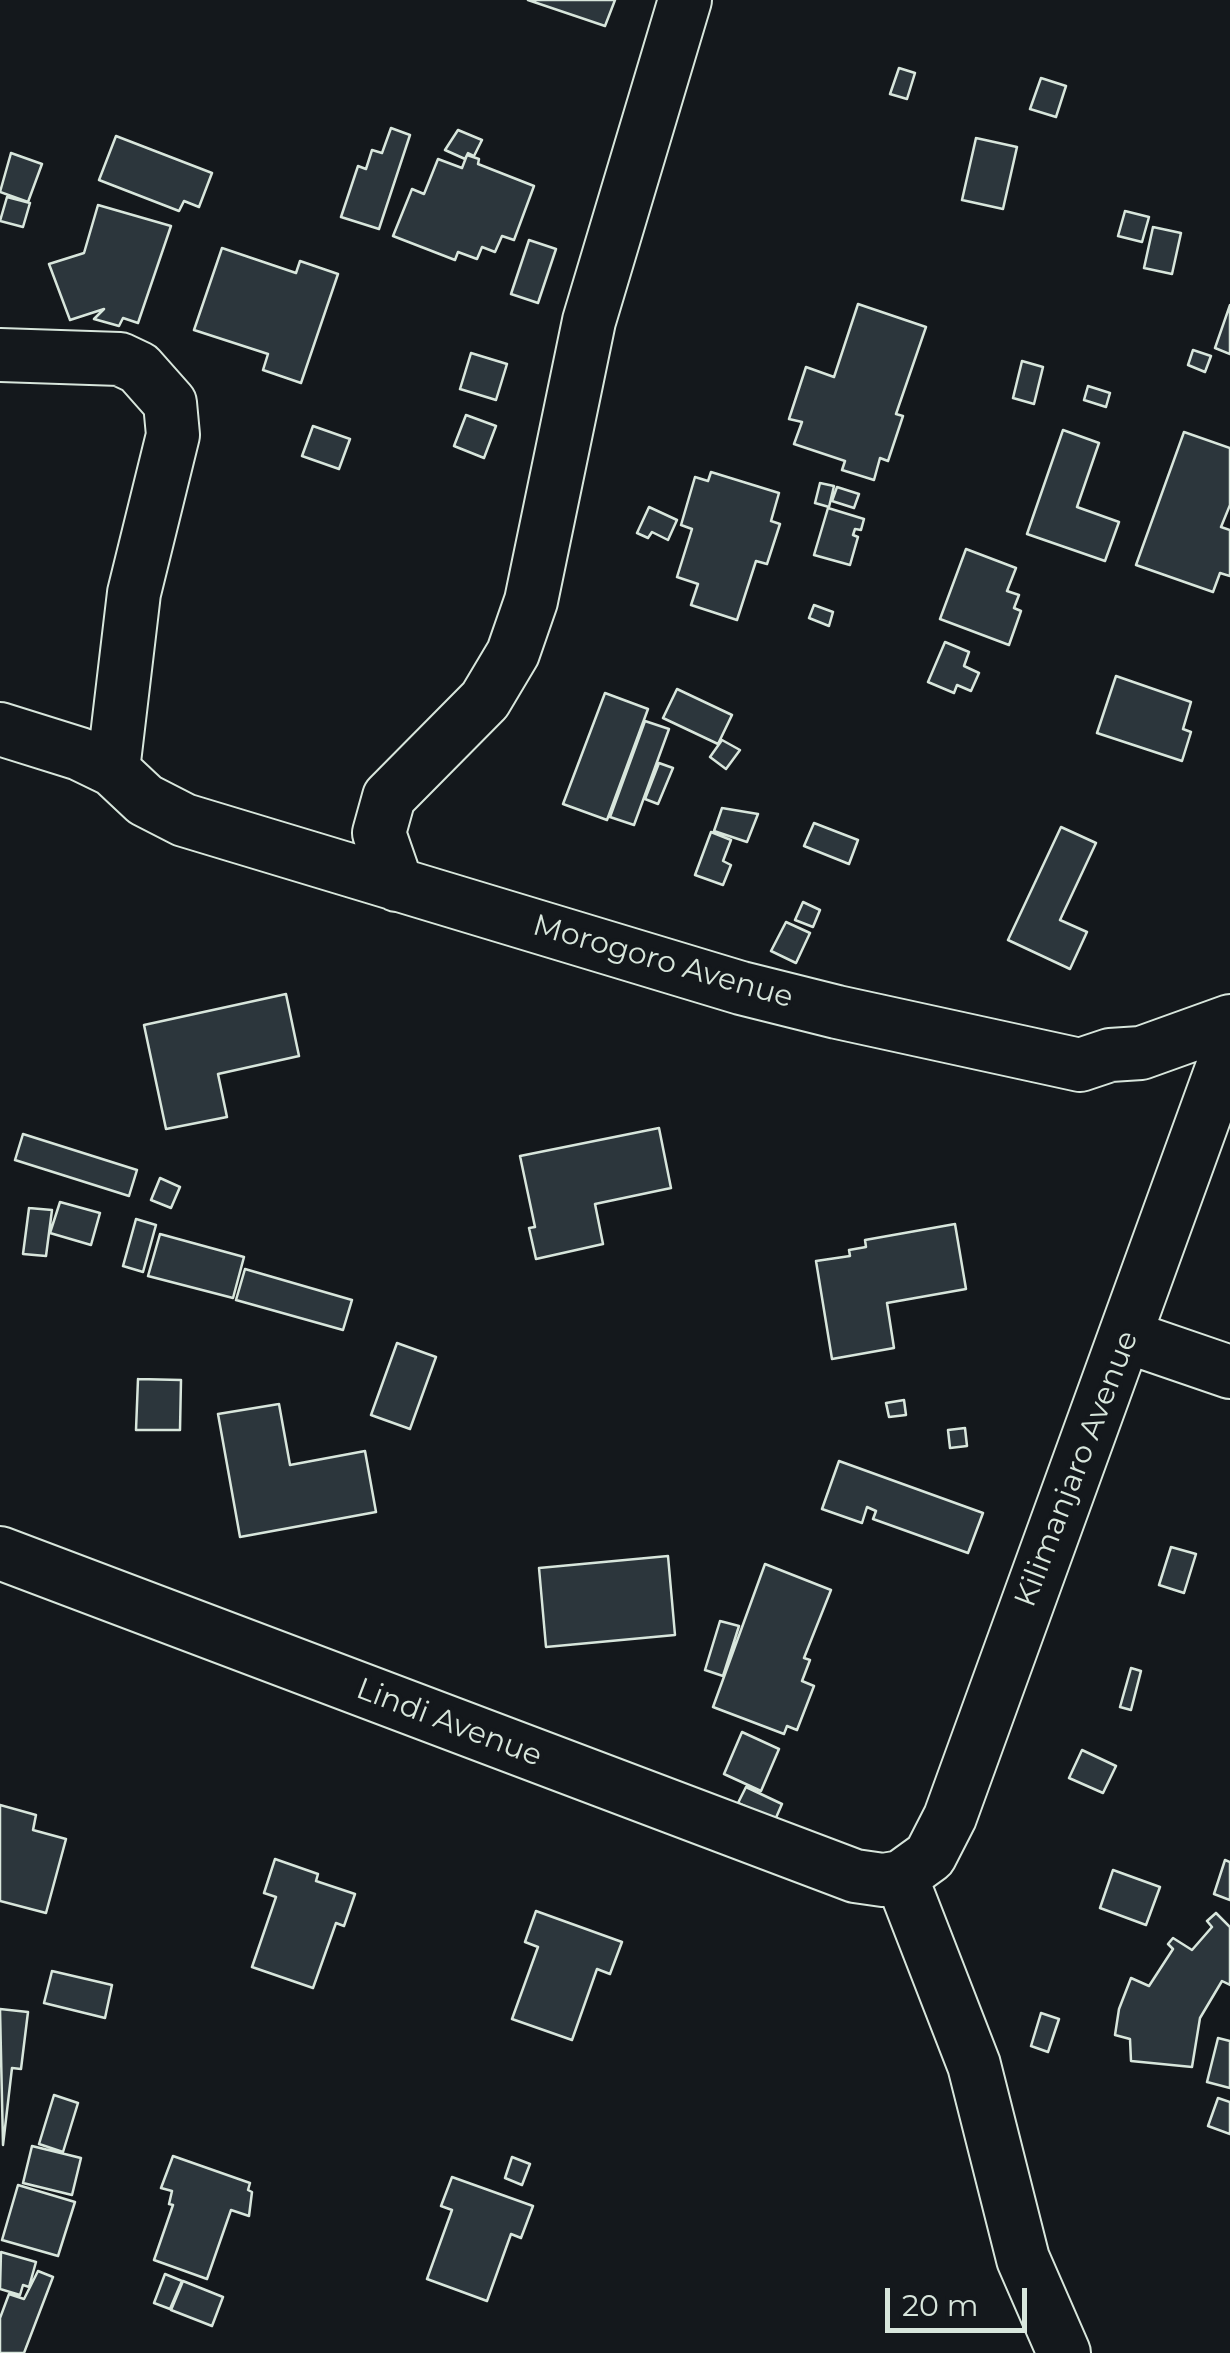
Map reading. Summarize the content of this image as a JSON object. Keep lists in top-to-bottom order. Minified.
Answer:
{"streets":{"street":["Morogoro Avenue","Kilimanjaro Avenue","Lindi Avenue"]},"crossings":[["Kilimanjaro Avenue","Lindi Avenue"]],"scale_bar":"20 m"}
